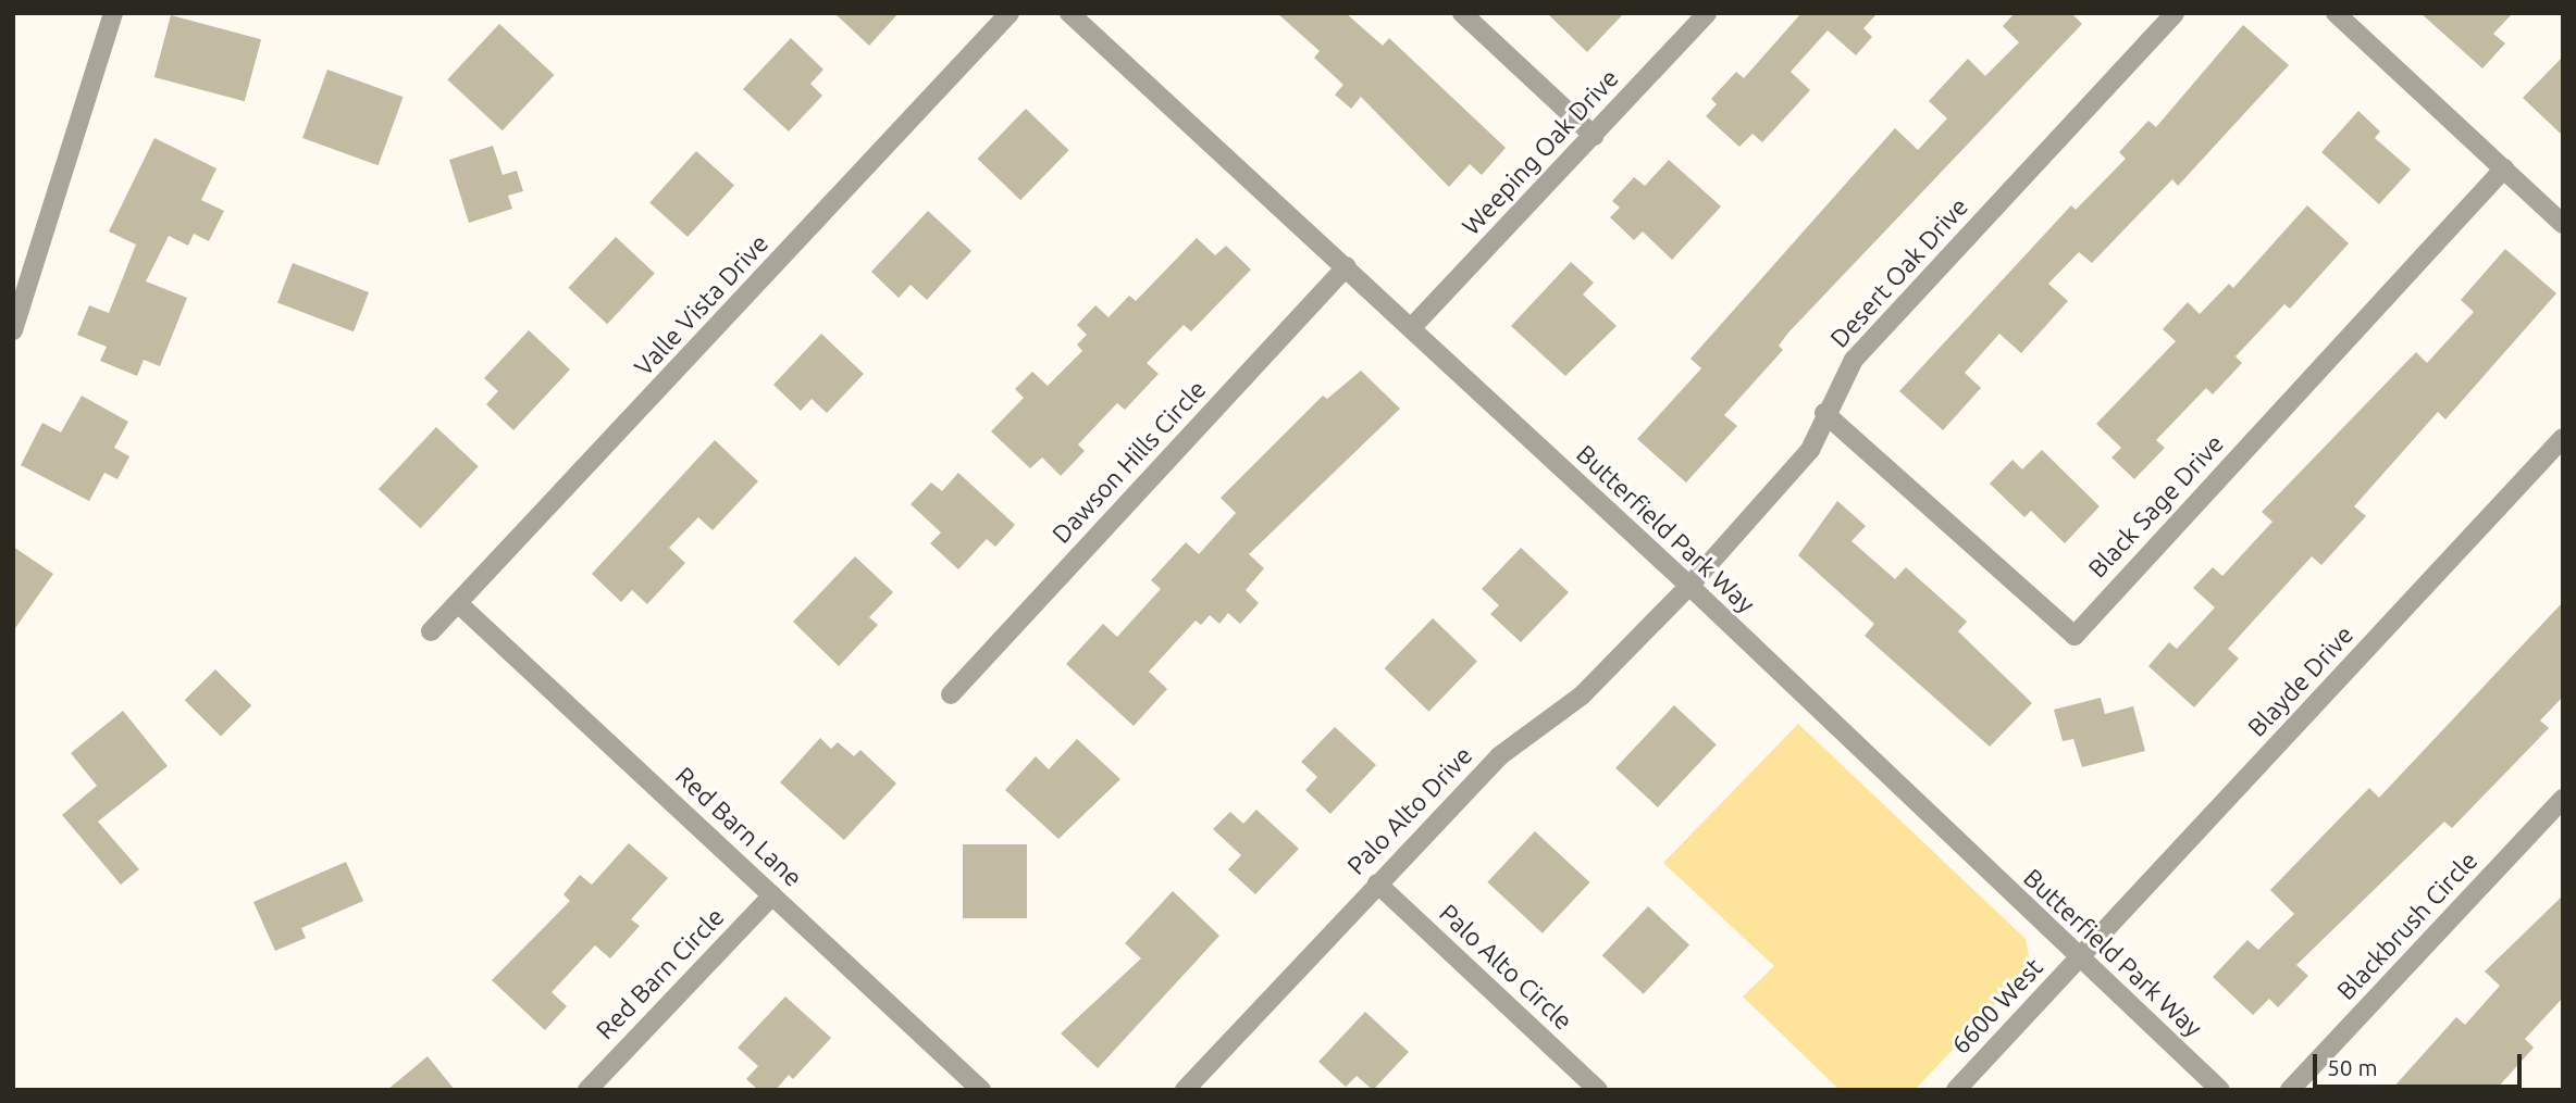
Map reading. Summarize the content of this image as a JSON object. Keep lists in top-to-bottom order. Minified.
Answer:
{"streets":{"street":["Weeping Oak Drive","Desert Oak Drive","Valle Vista Drive","Dawson Hills Circle","Black Sage Drive","Butterfield Park Way","Blayde Drive","Palo Alto Drive","Red Barn Lane","Blackbrush Circle","Palo Alto Circle","Red Barn Circle","6600 West"]},"crossings":[["Weeping Oak Drive","Butterfield Park Way"],["Desert Oak Drive","Black Sage Drive"],["Desert Oak Drive","Butterfield Park Way"],["Desert Oak Drive","Palo Alto Drive"],["Valle Vista Drive","Red Barn Lane"],["Dawson Hills Circle","Butterfield Park Way"],["Butterfield Park Way","Blayde Drive"],["Butterfield Park Way","Palo Alto Drive"],["Butterfield Park Way","6600 West"],["Blayde Drive","6600 West"],["Palo Alto Drive","Palo Alto Circle"],["Red Barn Lane","Red Barn Circle"]],"scale_bar":"50 m"}
